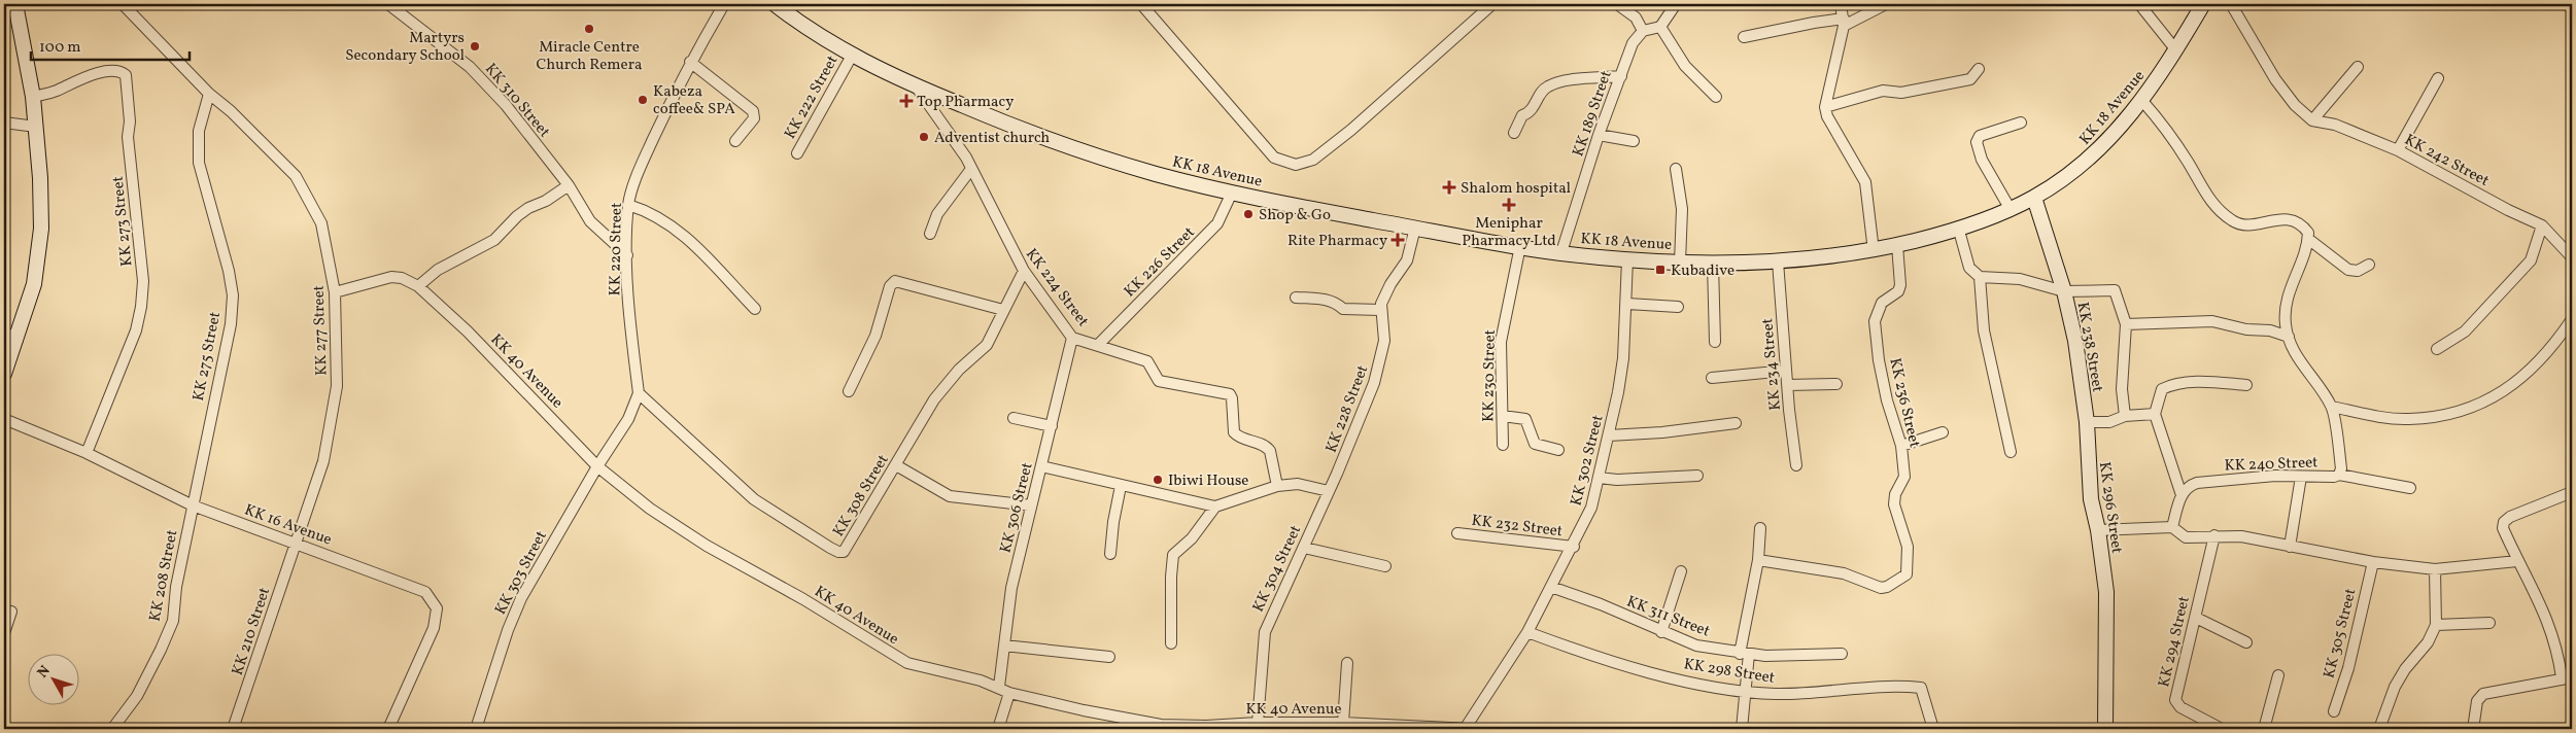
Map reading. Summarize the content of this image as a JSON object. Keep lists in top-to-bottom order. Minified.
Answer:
{"streets":{"main road":["KK 18 Avenue","KK 238 Street","KK 296 Street"],"street":["KK 222 Street","KK 310 Street","KK 189 Street","KK 242 Street","KK 273 Street","KK 220 Street","KK 226 Street","KK 224 Street","KK 277 Street","KK 275 Street","KK 234 Street","KK 40 Avenue","KK 230 Street","KK 236 Street","KK 228 Street","KK 302 Street","KK 240 Street","KK 308 Street","KK 306 Street","KK 16 Avenue","KK 232 Street","KK 304 Street","KK 303 Street","KK 208 Street","KK 311 Street","KK 210 Street","KK 305 Street","KK 294 Street","KK 298 Street"]},"crossings":[["KK 222 Street","KK 18 Avenue"],["KK 310 Street","KK 220 Street"],["KK 18 Avenue","KK 189 Street"],["KK 18 Avenue","KK 226 Street"],["KK 18 Avenue","KK 224 Street"],["KK 18 Avenue","KK 234 Street"],["KK 18 Avenue","KK 230 Street"],["KK 18 Avenue","KK 236 Street"],["KK 18 Avenue","KK 302 Street"],["KK 273 Street","KK 16 Avenue"],["KK 220 Street","KK 308 Street"],["KK 226 Street","KK 224 Street"],["KK 224 Street","KK 308 Street"],["KK 224 Street","KK 306 Street"],["KK 277 Street","KK 275 Street"],["KK 277 Street","KK 40 Avenue"],["KK 277 Street","KK 16 Avenue"],["KK 277 Street","KK 210 Street"],["KK 238 Street","KK 296 Street"],["KK 275 Street","KK 16 Avenue"],["KK 275 Street","KK 208 Street"],["KK 40 Avenue","KK 302 Street"],["KK 40 Avenue","KK 306 Street"],["KK 40 Avenue","KK 304 Street"],["KK 40 Avenue","KK 303 Street"],["KK 228 Street","KK 304 Street"],["KK 302 Street","KK 232 Street"],["KK 302 Street","KK 311 Street"],["KK 302 Street","KK 298 Street"],["KK 16 Avenue","KK 208 Street"],["KK 16 Avenue","KK 210 Street"]],"places":{"other":["Miracle Centre Church Remera","Martyrs Secondary School","Kabeza coffee& SPA","Adventist church","Shop & Go","Ibiwi House"],"health":["Top Pharmacy","Shalom hospital","Meniphar Pharmacy Ltd","Rite Pharmacy"],"transit":["Kubadive"]},"scale_bar":"100 m","north":"top left"}
